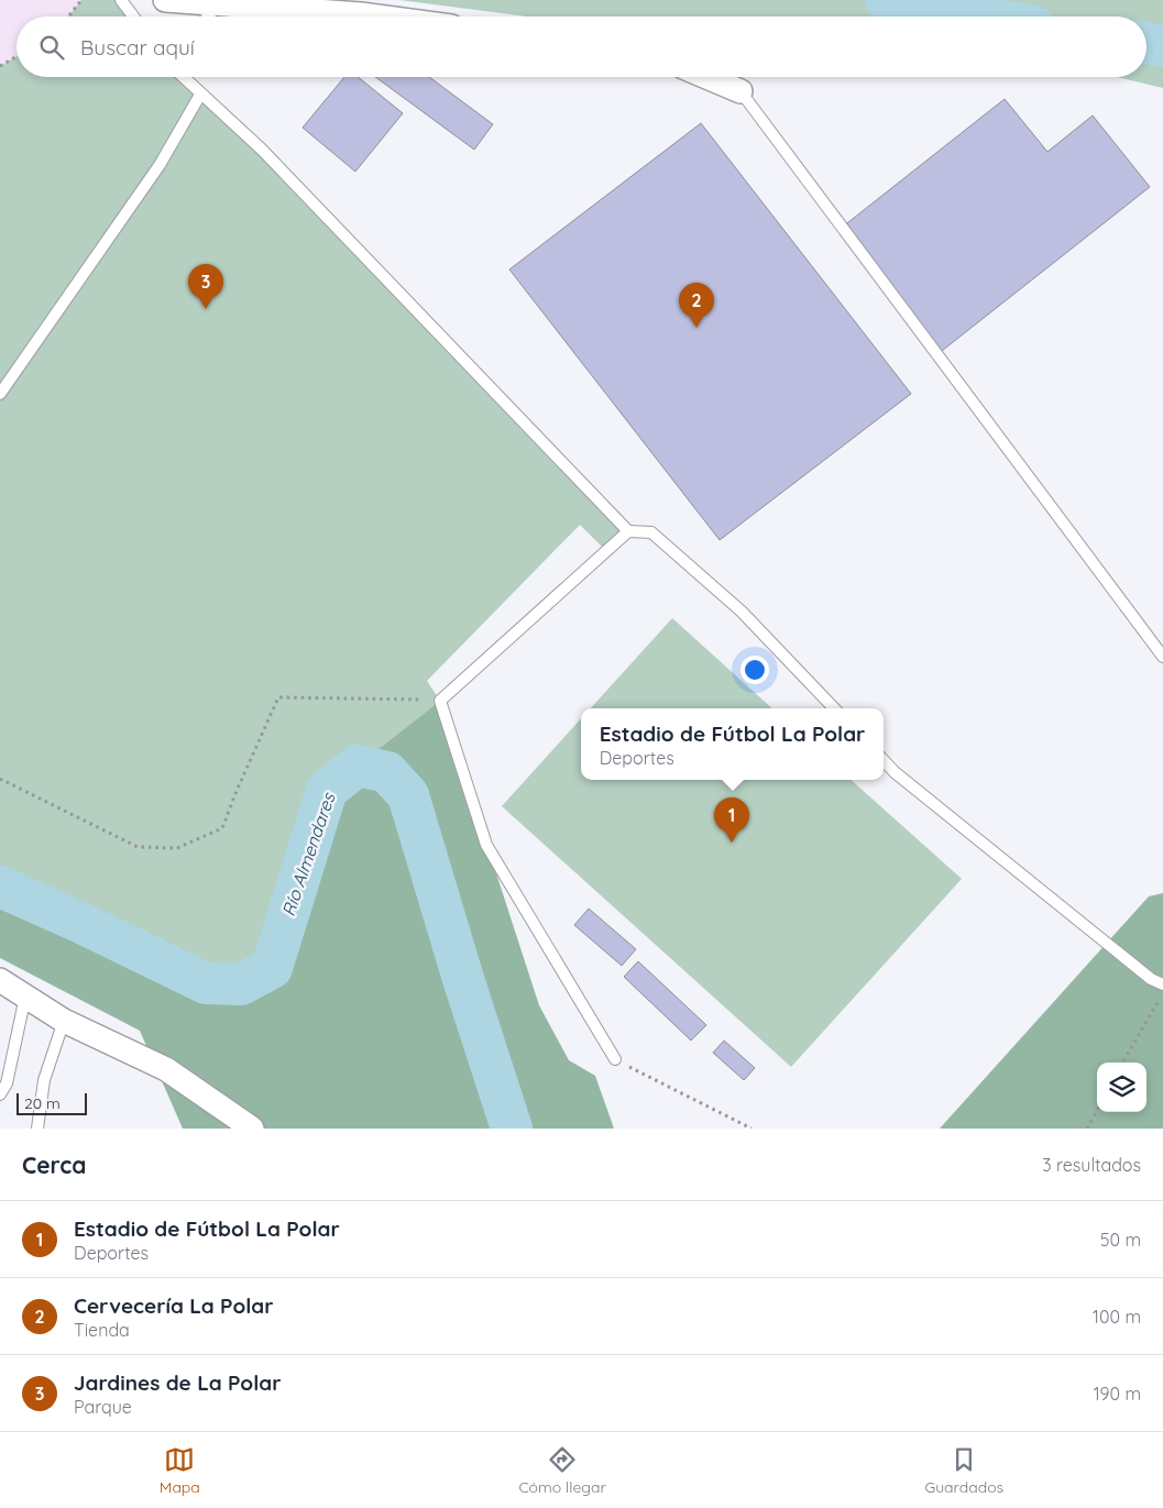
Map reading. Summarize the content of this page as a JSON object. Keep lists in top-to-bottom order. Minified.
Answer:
{"water":["Río Almendares"],"scale_bar":"20 m","page":{"search":"Buscar aquí","pins":["3","2","1"],"popup":["Estadio de Fútbol La Polar","Deportes"],"scale":"20 m","heading":["Cerca","3 resultados"],"list":[{"mark":"1","name":"Estadio de Fútbol La Polar","note":"Deportes","value":"50 m"},{"mark":"2","name":"Cervecería La Polar","note":"Tienda","value":"100 m"},{"mark":"3","name":"Jardines de La Polar","note":"Parque","value":"190 m"}],"nav":["Mapa","Cómo llegar","Guardados"]}}
